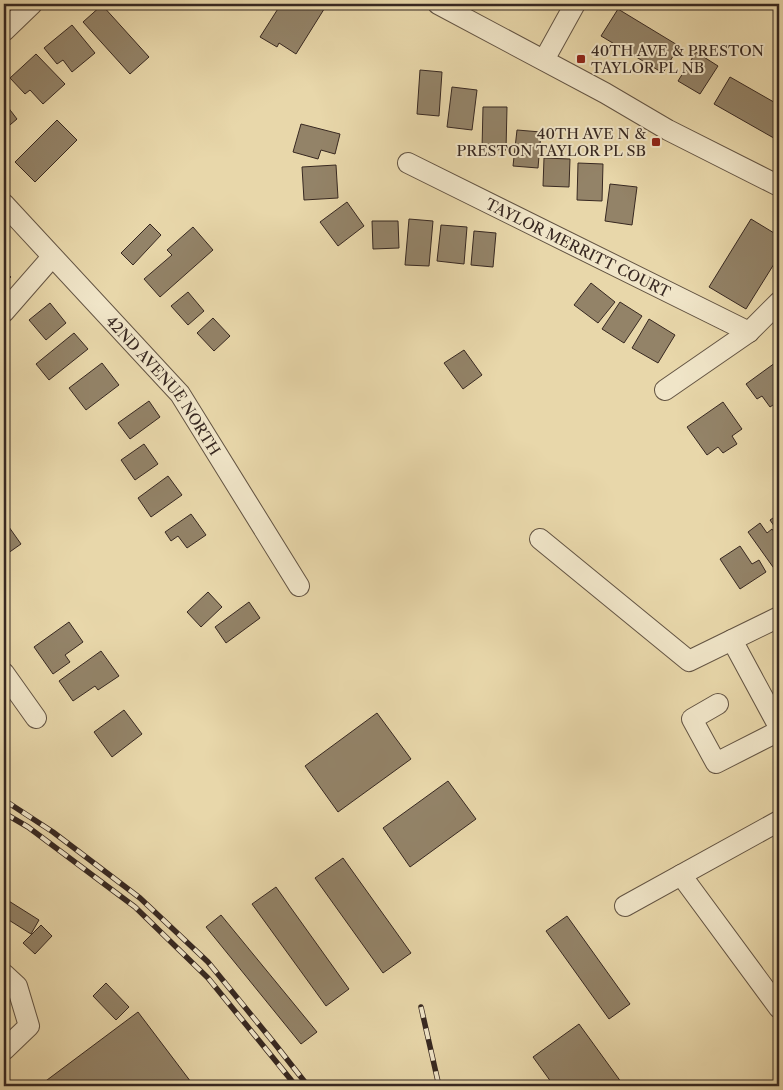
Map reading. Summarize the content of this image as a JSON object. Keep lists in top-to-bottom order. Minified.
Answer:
{"streets":{"street":["TAYLOR MERRITT COURT","42ND AVENUE NORTH"]},"places":{"transit":["40TH AVE & PRESTON TAYLOR PL NB","40TH AVE N & PRESTON TAYLOR PL SB"]}}
